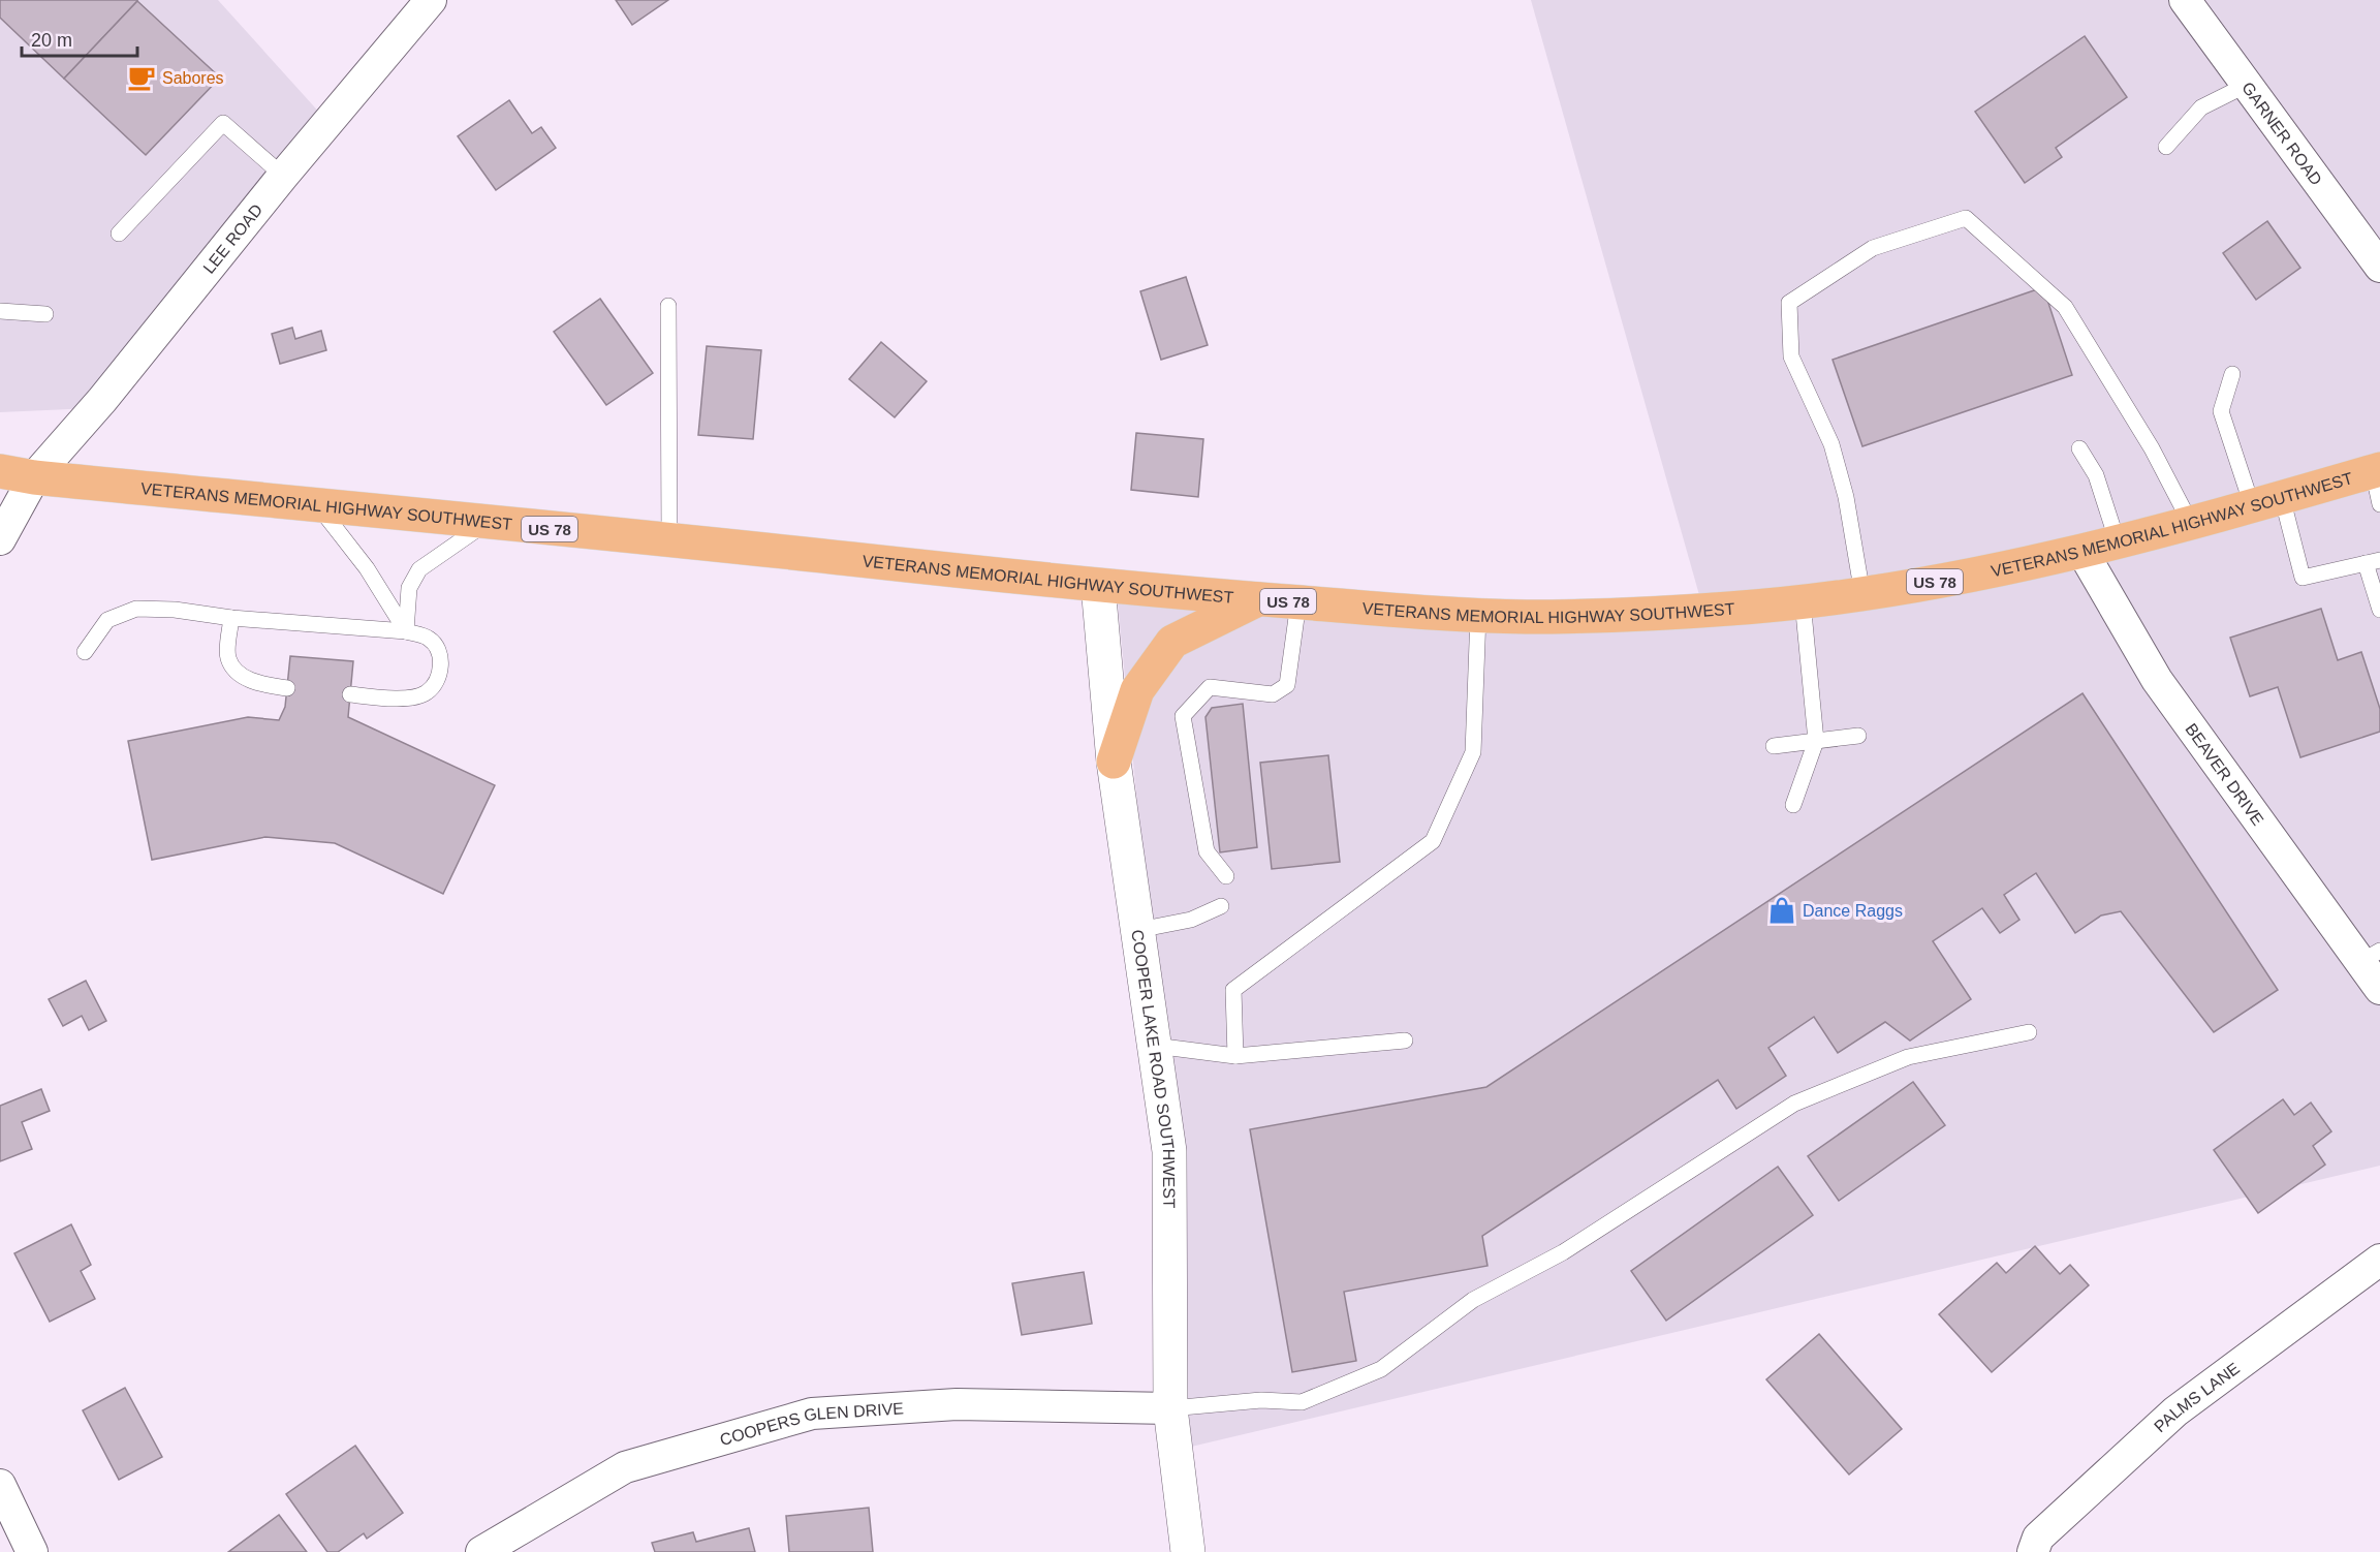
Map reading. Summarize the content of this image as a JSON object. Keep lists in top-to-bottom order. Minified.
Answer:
{"streets":{"main road":["VETERANS MEMORIAL HIGHWAY SOUTHWEST","US 78"],"street":["GARNER ROAD","LEE ROAD","BEAVER DRIVE","COOPER LAKE ROAD SOUTHWEST","PALMS LANE","COOPERS GLEN DRIVE"]},"crossings":[["LEE ROAD","VETERANS MEMORIAL HIGHWAY SOUTHWEST"],["VETERANS MEMORIAL HIGHWAY SOUTHWEST","BEAVER DRIVE"],["VETERANS MEMORIAL HIGHWAY SOUTHWEST","COOPER LAKE ROAD SOUTHWEST"],["COOPER LAKE ROAD SOUTHWEST","COOPERS GLEN DRIVE"]],"places":{"cafe":["Sabores"],"shop":["Dance Raggs"]},"scale_bar":"20 m"}
